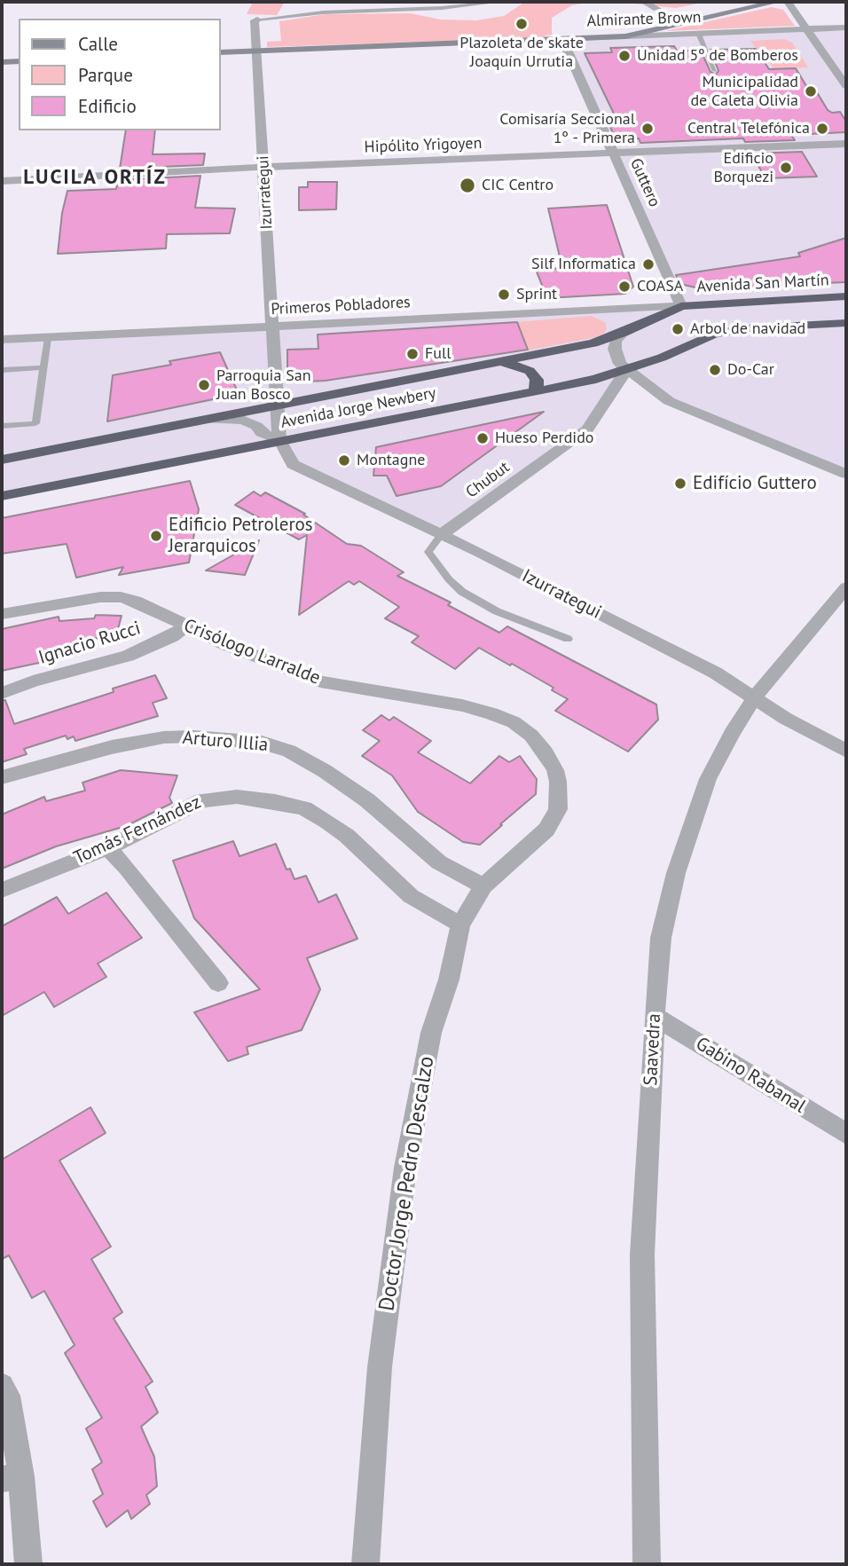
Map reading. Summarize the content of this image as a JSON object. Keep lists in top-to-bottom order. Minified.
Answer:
{"streets":{"highway":["Avenida San Martín","Avenida Jorge Newbery"],"street":["Almirante Brown","Hipólito Yrigoyen","Guttero","Izurrategui","Primeros Pobladores","Chubut","Ignacio Rucci","Crisólogo Larralde","Arturo Illia","Tomás Fernández","Saavedra","Gabino Rabanal","Doctor Jorge Pedro Descalzo"]},"crossings":[["Almirante Brown","Guttero"],["Almirante Brown","Izurrategui"],["Hipólito Yrigoyen","Guttero"],["Hipólito Yrigoyen","Izurrategui"],["Guttero","Avenida San Martín"],["Guttero","Primeros Pobladores"],["Guttero","Avenida Jorge Newbery"],["Izurrategui","Primeros Pobladores"],["Izurrategui","Avenida Jorge Newbery"],["Izurrategui","Chubut"],["Izurrategui","Saavedra"],["Avenida San Martín","Primeros Pobladores"],["Avenida San Martín","Avenida Jorge Newbery"],["Primeros Pobladores","Avenida Jorge Newbery"],["Avenida Jorge Newbery","Chubut"],["Ignacio Rucci","Crisólogo Larralde"],["Crisólogo Larralde","Doctor Jorge Pedro Descalzo"],["Arturo Illia","Doctor Jorge Pedro Descalzo"],["Tomás Fernández","Doctor Jorge Pedro Descalzo"],["Saavedra","Gabino Rabanal"]],"districts":["LUCILA ORTÍZ"],"places":["Plazoleta de skate Joaquín Urrutia","Unidad 5º de Bomberos","Municipalidad de Caleta Olivia","Comisaría Seccional 1º - Primera","Central Telefónica","Edificio Borquezi","CIC Centro","Silf Informatica","COASA","Sprint","Arbol de navidad","Full","Do-Car","Parroquia San Juan Bosco","Hueso Perdido","Montagne","Edifício Guttero","Edificio Petroleros Jerarquicos"],"legend":["Calle","Parque","Edificio"]}
